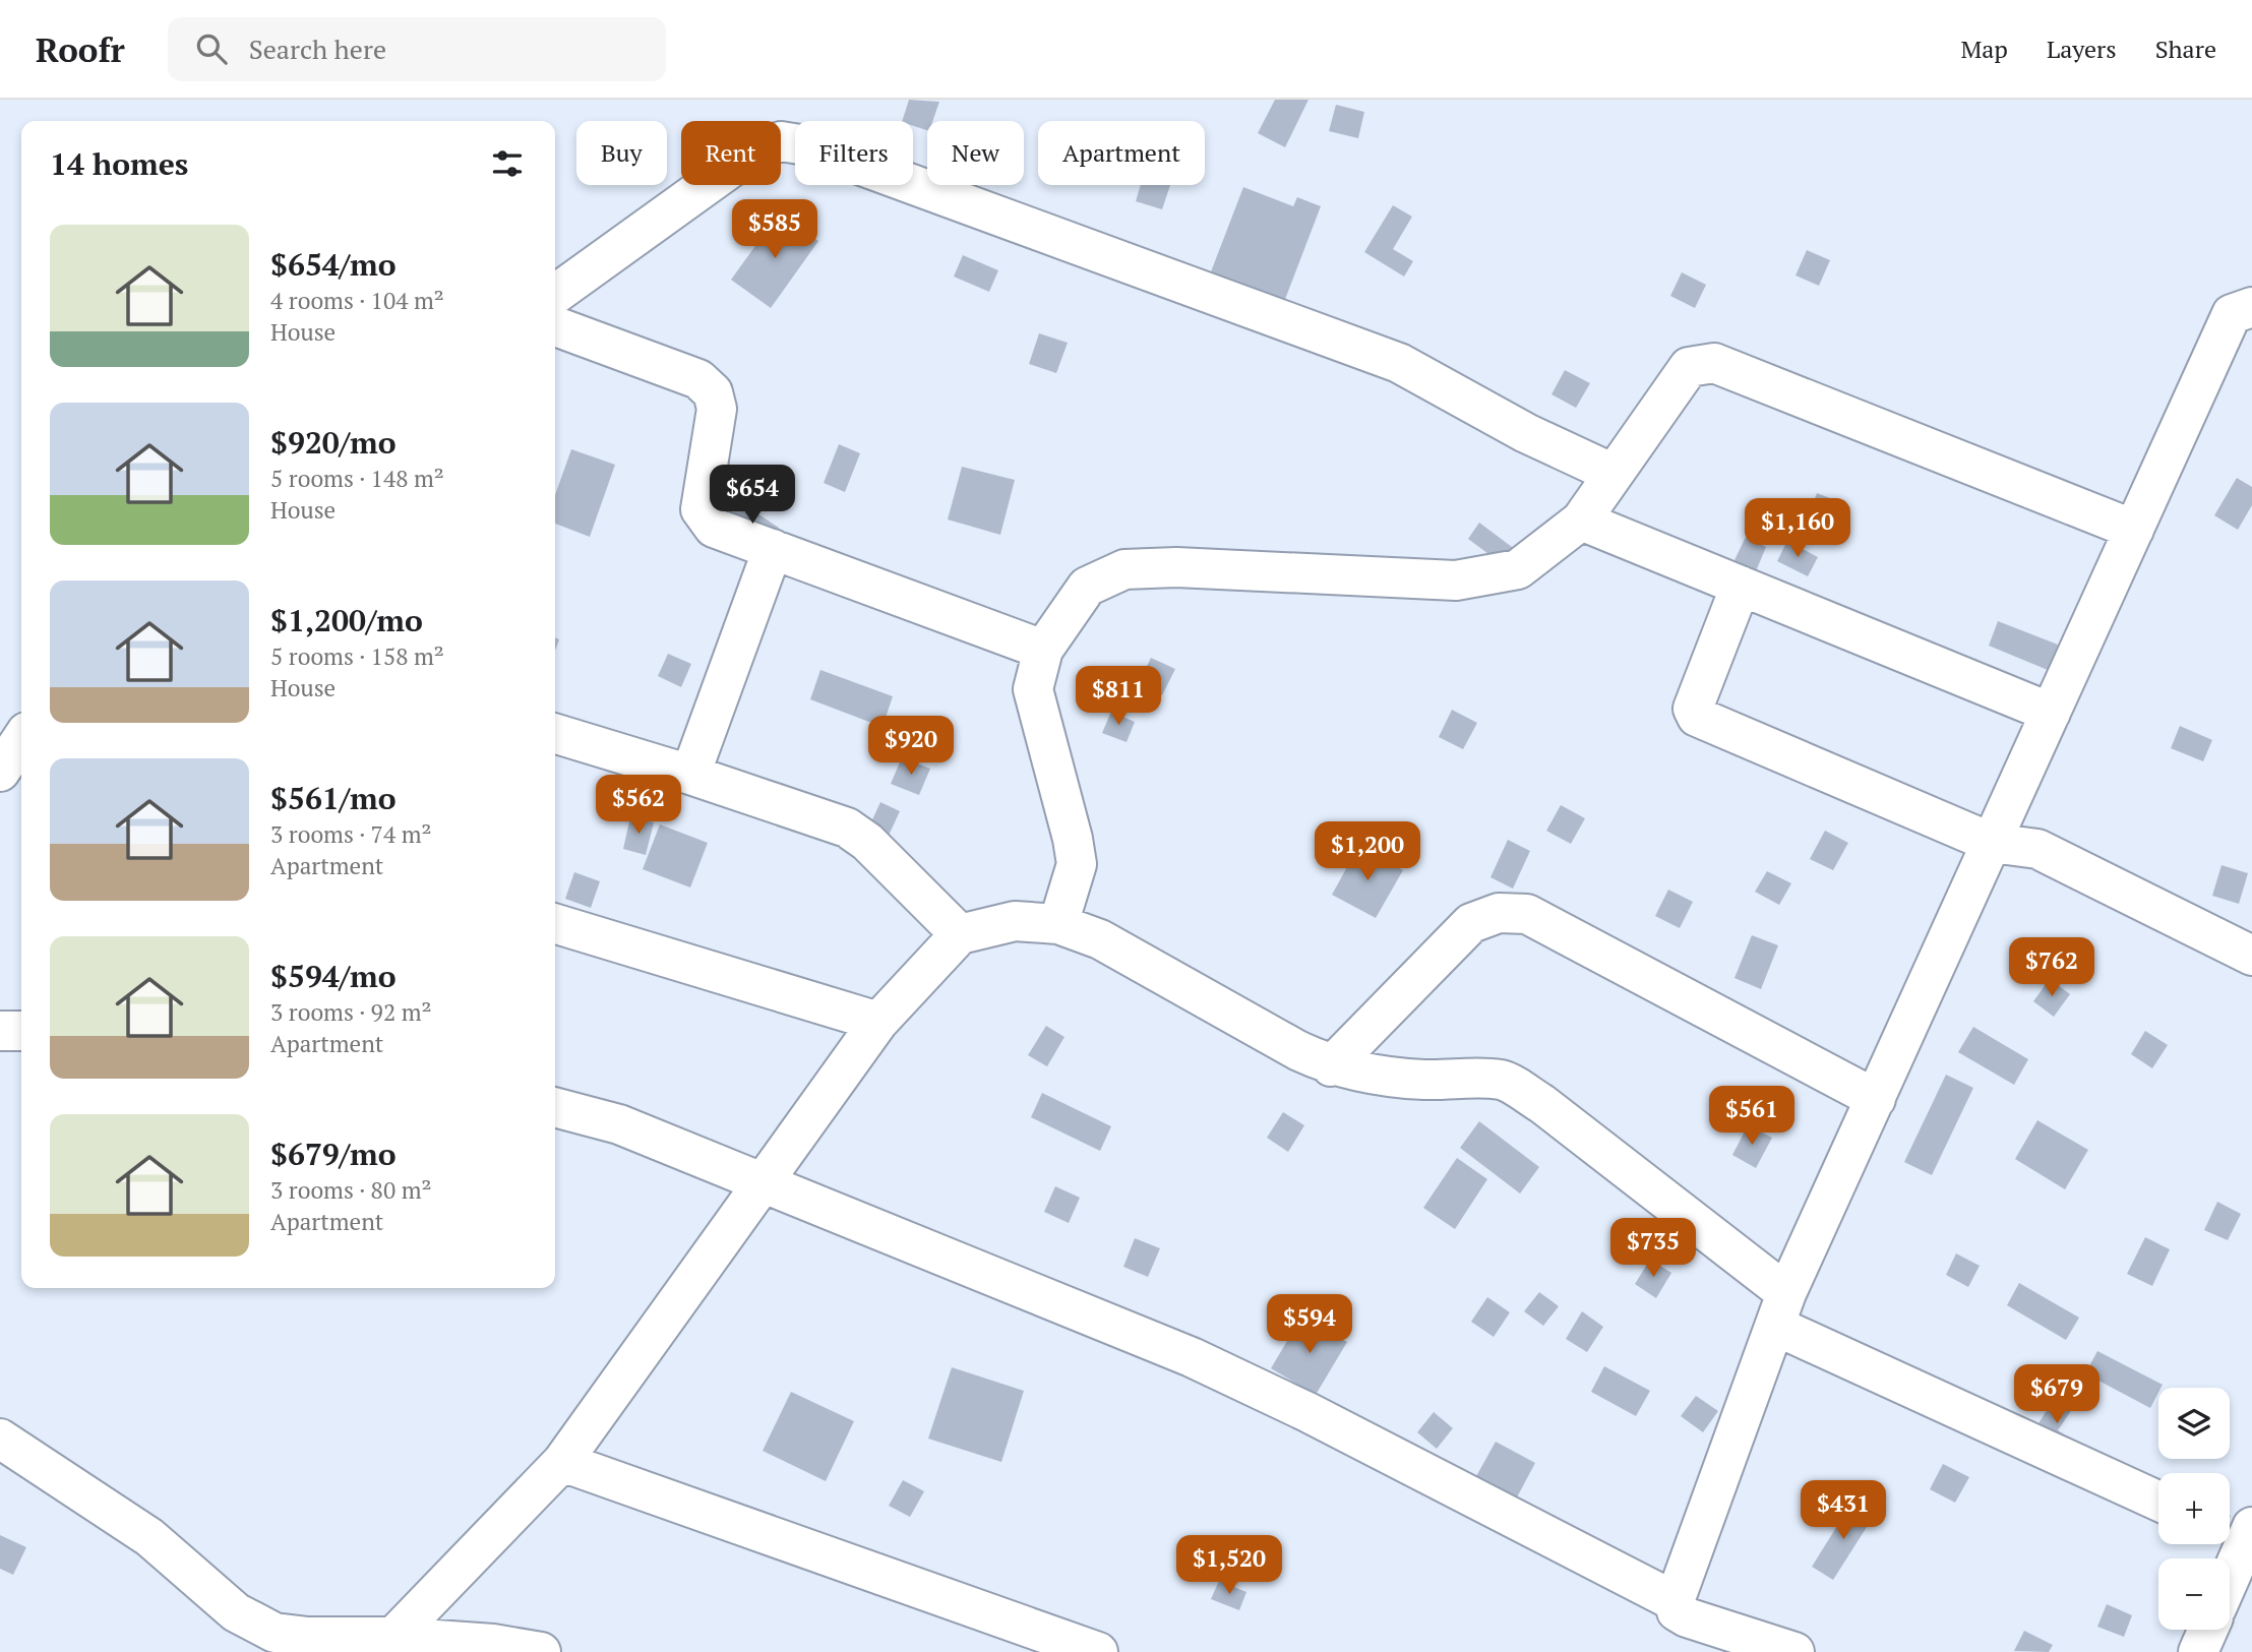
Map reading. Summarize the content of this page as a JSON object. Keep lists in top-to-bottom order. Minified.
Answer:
{"page":{"header":"Roofr","search":"Search here","nav":["Map","Layers","Share"],"chip":["Buy","Rent","Filters","New","Apartment"],"heading":"14 homes","price":["$585","$654","$1,160","$811","$920","$562","$1,200","$762","$561","$735","$594","$679","$431","$1,520"],"list":[{"name":"$654/mo","note":"4 rooms · 104 m² · House"},{"name":"$920/mo","note":"5 rooms · 148 m² · House"},{"name":"$1,200/mo","note":"5 rooms · 158 m² · House"},{"name":"$561/mo","note":"3 rooms · 74 m² · Apartment"},{"name":"$594/mo","note":"3 rooms · 92 m² · Apartment"},{"name":"$679/mo","note":"3 rooms · 80 m² · Apartment"}],"map_buttons":["+","−"]}}
